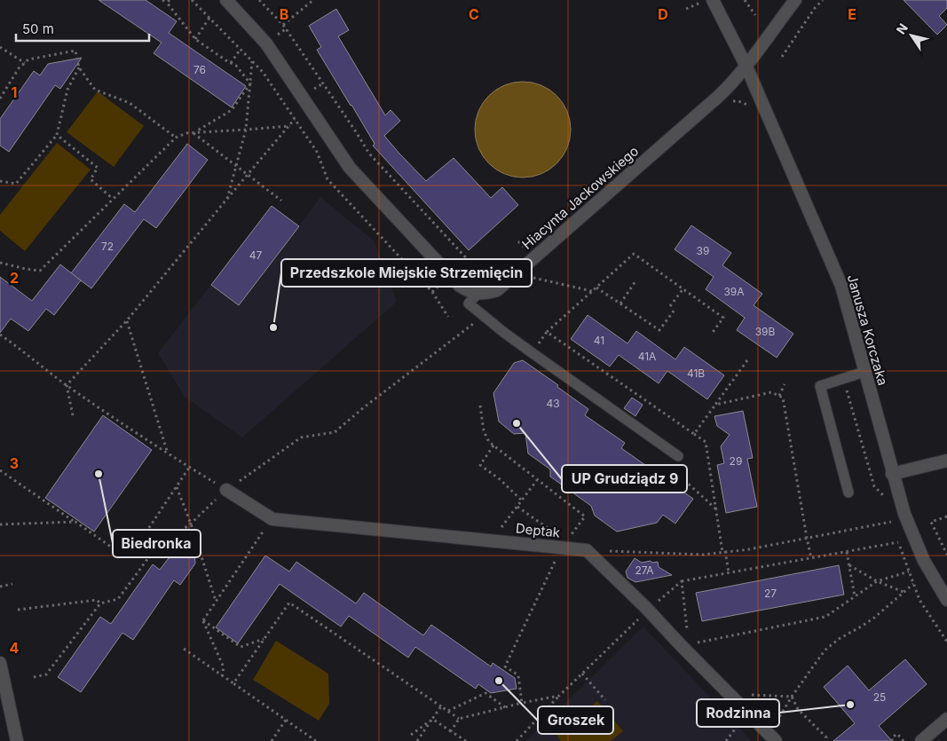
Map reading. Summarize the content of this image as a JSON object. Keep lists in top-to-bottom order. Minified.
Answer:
{"streets":{"street":["Hiacynta Jackowskiego","Janusza Korczaka","Deptak"]},"crossings":[["Hiacynta Jackowskiego","Janusza Korczaka"]],"places":["Przedszkole Miejskie Strzemięcin","UP Grudziądz 9","Biedronka","Groszek","Rodzinna"],"house_numbers":["76","72","39","47","39A","39B","41","41A","41B","43","29","27A","27","25"],"scale_bar":"50 m","north":"top left","grid":{"columns":["B","C","D","E"],"rows":["1","2","3","4"]}}
